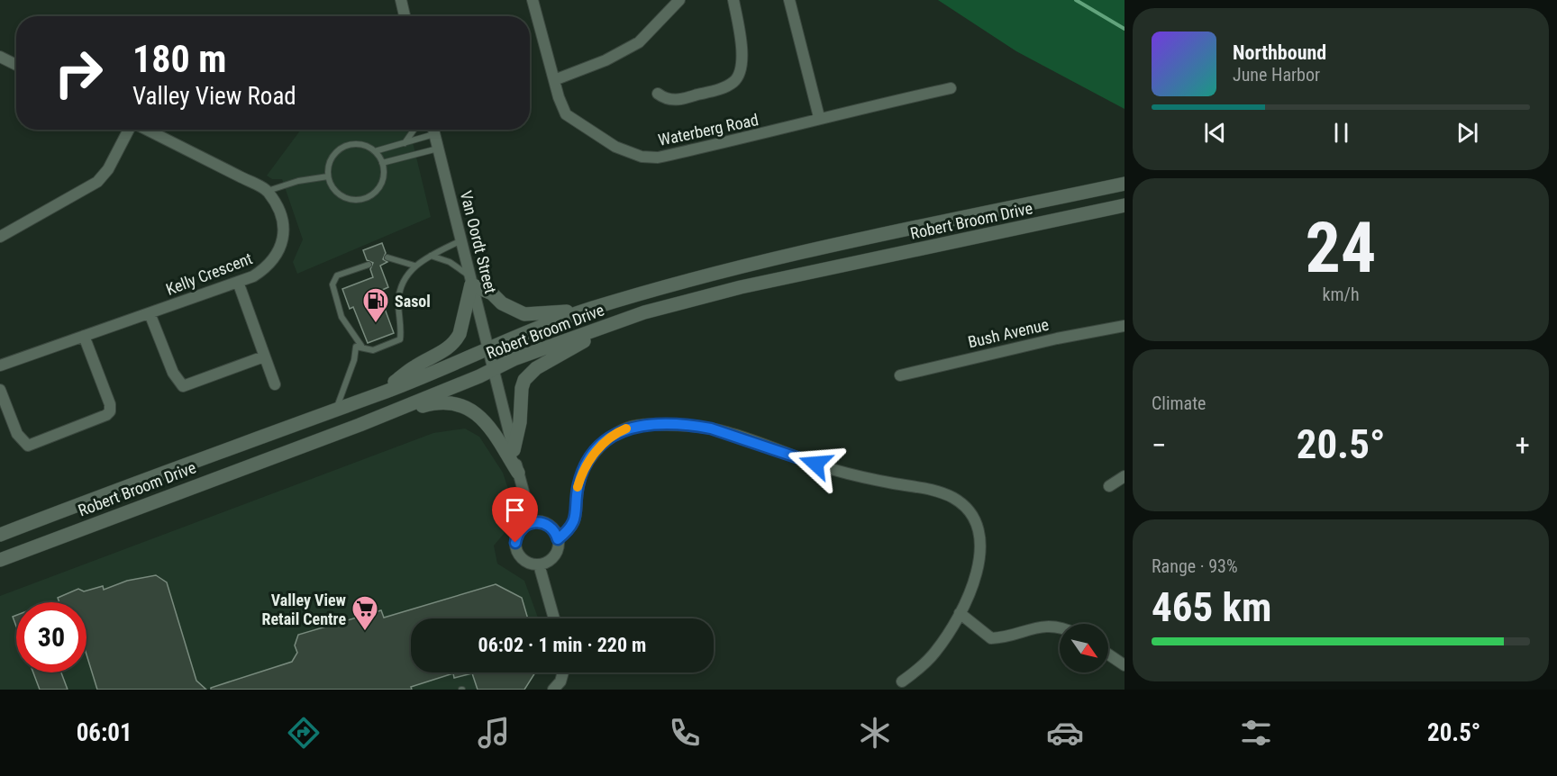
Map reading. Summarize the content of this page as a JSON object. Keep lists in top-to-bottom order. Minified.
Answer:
{"streets":{"street":["Waterberg Road","Robert Broom Drive","Van Oordt Street","Kelly Crescent","Bush Avenue"]},"crossings":[["Robert Broom Drive","Van Oordt Street"]],"places":{"fuel station":["Sasol"],"supermarket":["Valley View Retail Centre"]},"north":"bottom right","page":{"turn":["180 m","Valley View Road"],"song":["Northbound","June Harbor"],"tile":[["24","km/h"],"Climate",["Range · 93%","465 km"]],"heat":["−","20.5°","+"],"limit":"30","trip":"06:02 · 1 min · 220 m","tabs":["06:01","20.5°"]}}
